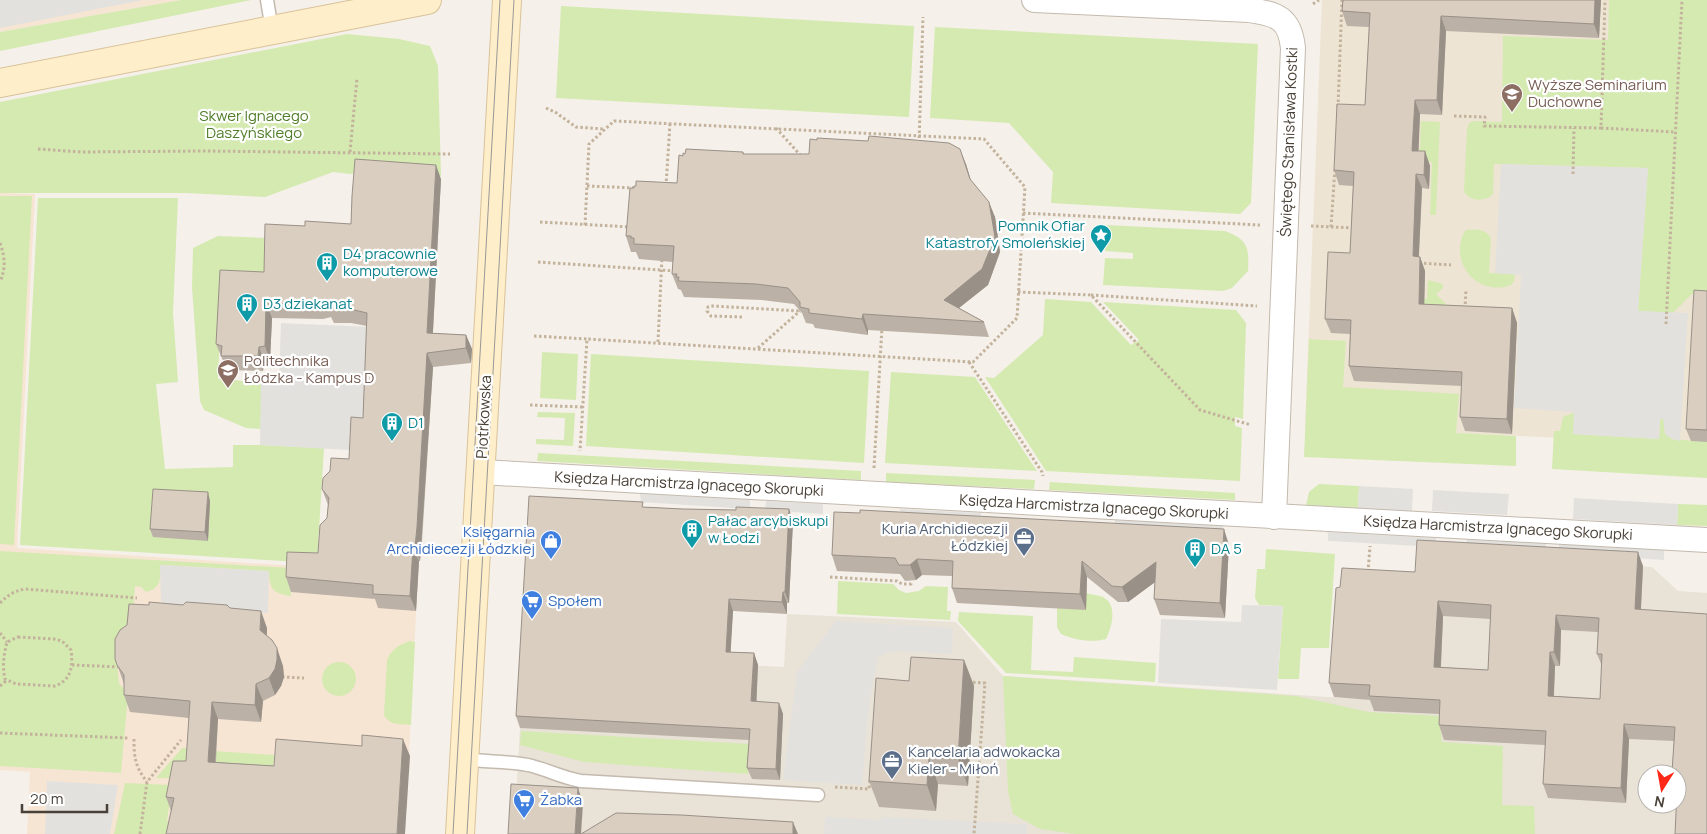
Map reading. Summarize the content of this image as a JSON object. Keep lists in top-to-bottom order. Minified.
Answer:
{"streets":{"street":["Świętego Stanisława Kostki","Piotrkowska","Księdza Harcmistrza Ignacego Skorupki"]},"crossings":[["Świętego Stanisława Kostki","Księdza Harcmistrza Ignacego Skorupki"],["Piotrkowska","Księdza Harcmistrza Ignacego Skorupki"]],"parks":["Skwer Ignacego Daszyńskiego"],"places":{"school or university":["Wyższe Seminarium Duchowne","Politechnika Łódzka - Kampus D"],"place":["Pomnik Ofiar Katastrofy Smoleńskiej"],"building":["D4 pracownie komputerowe","D3 dziekanat","D1","Pałac arcybiskupi w Łodzi","DA 5"],"office":["Kuria Archidiecezji Łódzkiej","Kancelaria adwokacka Kieler - Miłoń"],"shop":["Księgarnia Archidiecezji Łódzkiej"],"supermarket":["Społem","Żabka"]},"scale_bar":"20 m","north":"bottom"}
